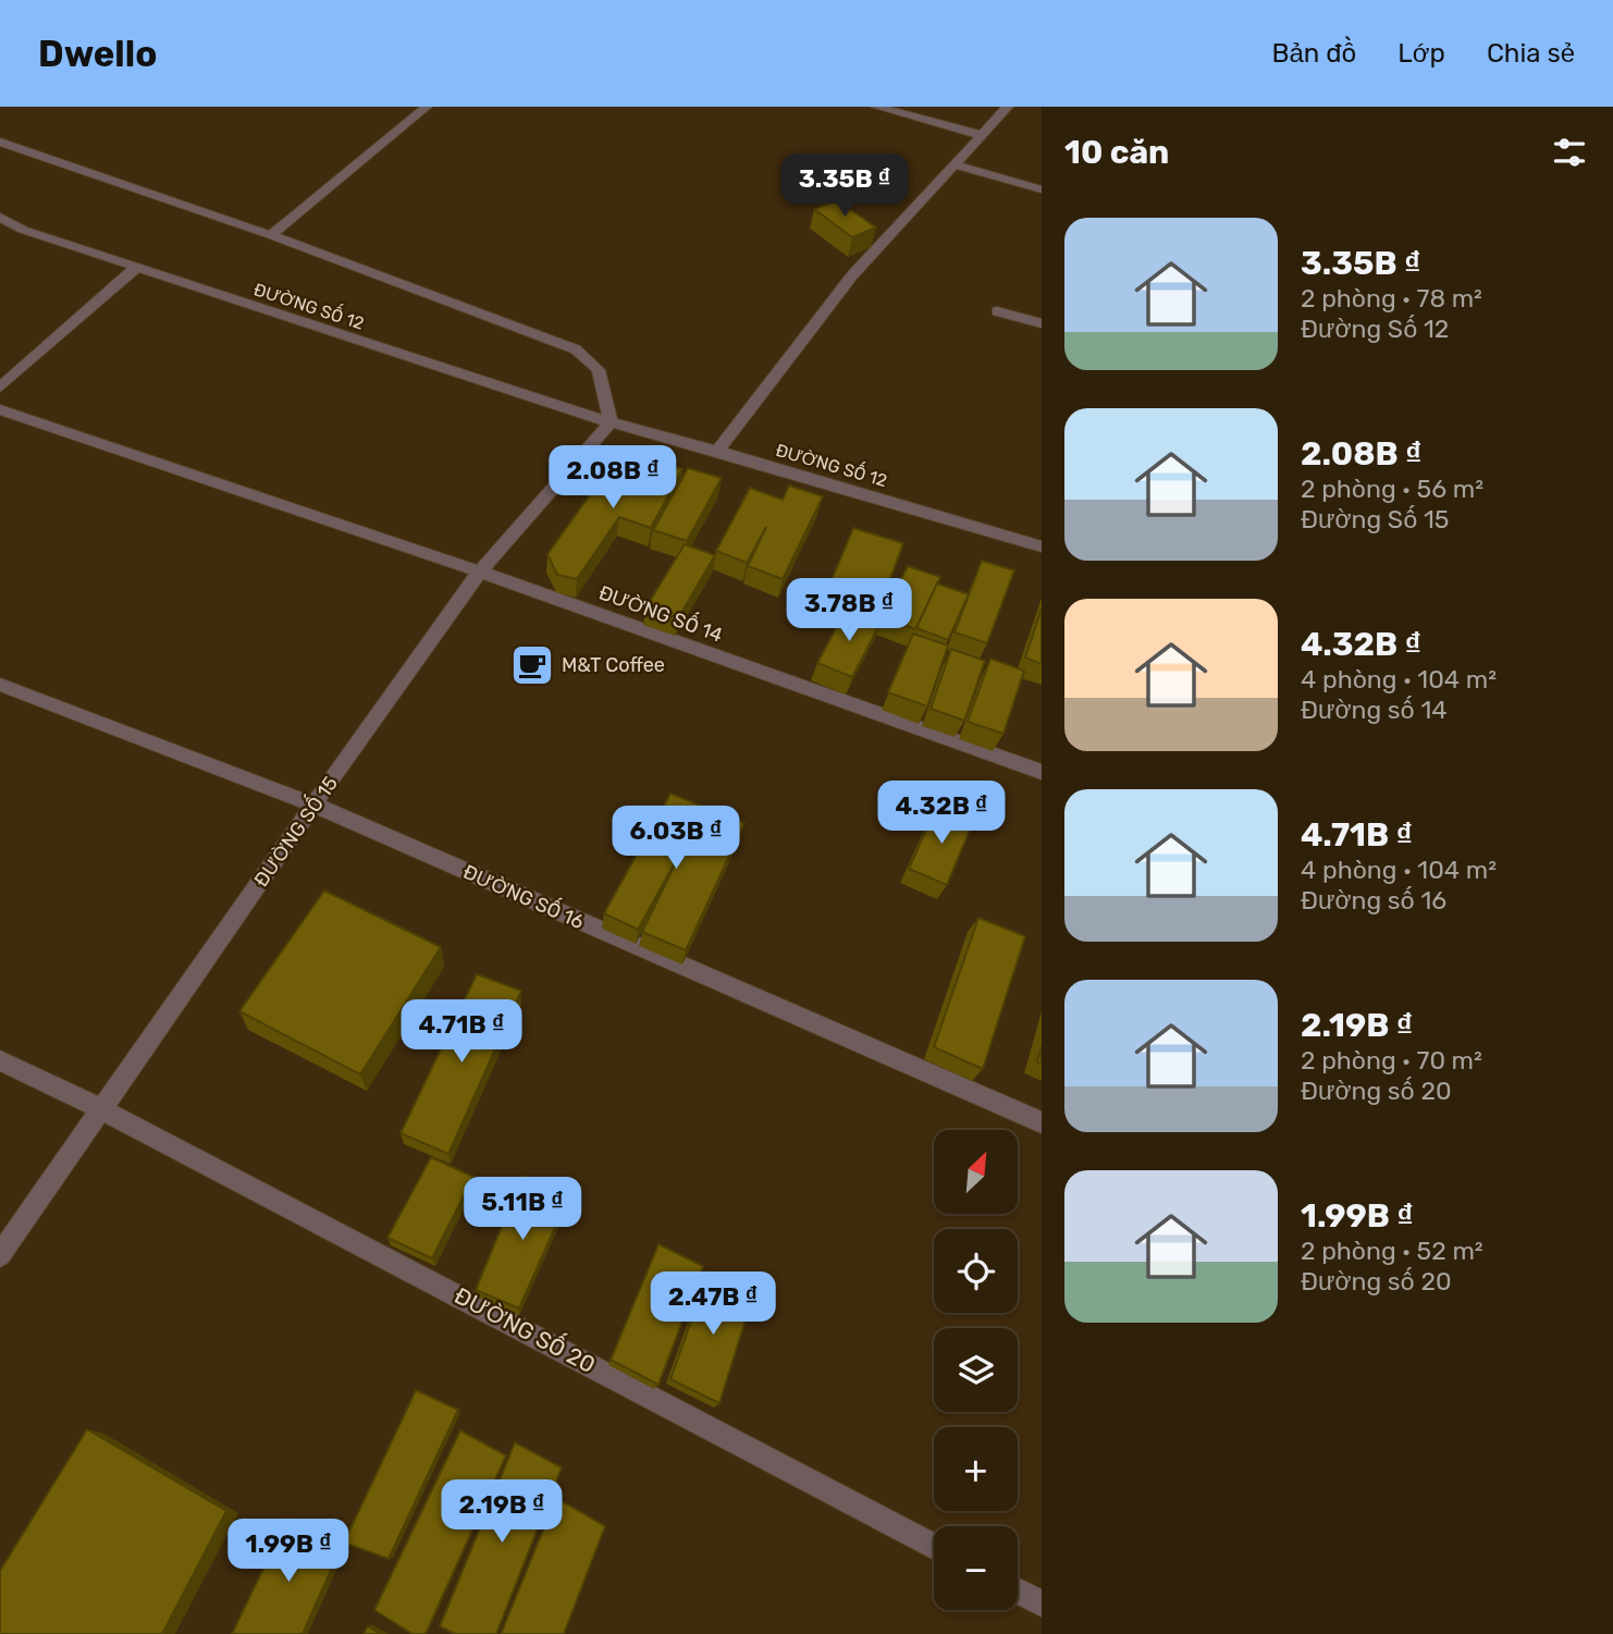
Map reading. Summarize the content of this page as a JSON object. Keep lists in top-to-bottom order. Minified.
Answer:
{"streets":{"street":["ĐƯỜNG SỐ 12","ĐƯỜNG SỐ 14","ĐƯỜNG SỐ 15","ĐƯỜNG SỐ 16","ĐƯỜNG SỐ 20"]},"crossings":[["ĐƯỜNG SỐ 12","ĐƯỜNG SỐ 15"],["ĐƯỜNG SỐ 14","ĐƯỜNG SỐ 15"],["ĐƯỜNG SỐ 15","ĐƯỜNG SỐ 16"],["ĐƯỜNG SỐ 15","ĐƯỜNG SỐ 20"]],"places":{"cafe":["M&T Coffee"]},"north":"top right","page":{"header":"Dwello","nav":["Bản đồ","Lớp","Chia sẻ"],"heading":"10 căn","price":["3.35B ₫","2.08B ₫","3.78B ₫","4.32B ₫","6.03B ₫","4.71B ₫","5.11B ₫","2.47B ₫","2.19B ₫","1.99B ₫"],"list":[{"name":"3.35B ₫","note":"2 phòng · 78 m² · Đường Số 12"},{"name":"2.08B ₫","note":"2 phòng · 56 m² · Đường Số 15"},{"name":"4.32B ₫","note":"4 phòng · 104 m² · Đường số 14"},{"name":"4.71B ₫","note":"4 phòng · 104 m² · Đường số 16"},{"name":"2.19B ₫","note":"2 phòng · 70 m² · Đường số 20"},{"name":"1.99B ₫","note":"2 phòng · 52 m² · Đường số 20"}],"map_buttons":["+","−"]}}
